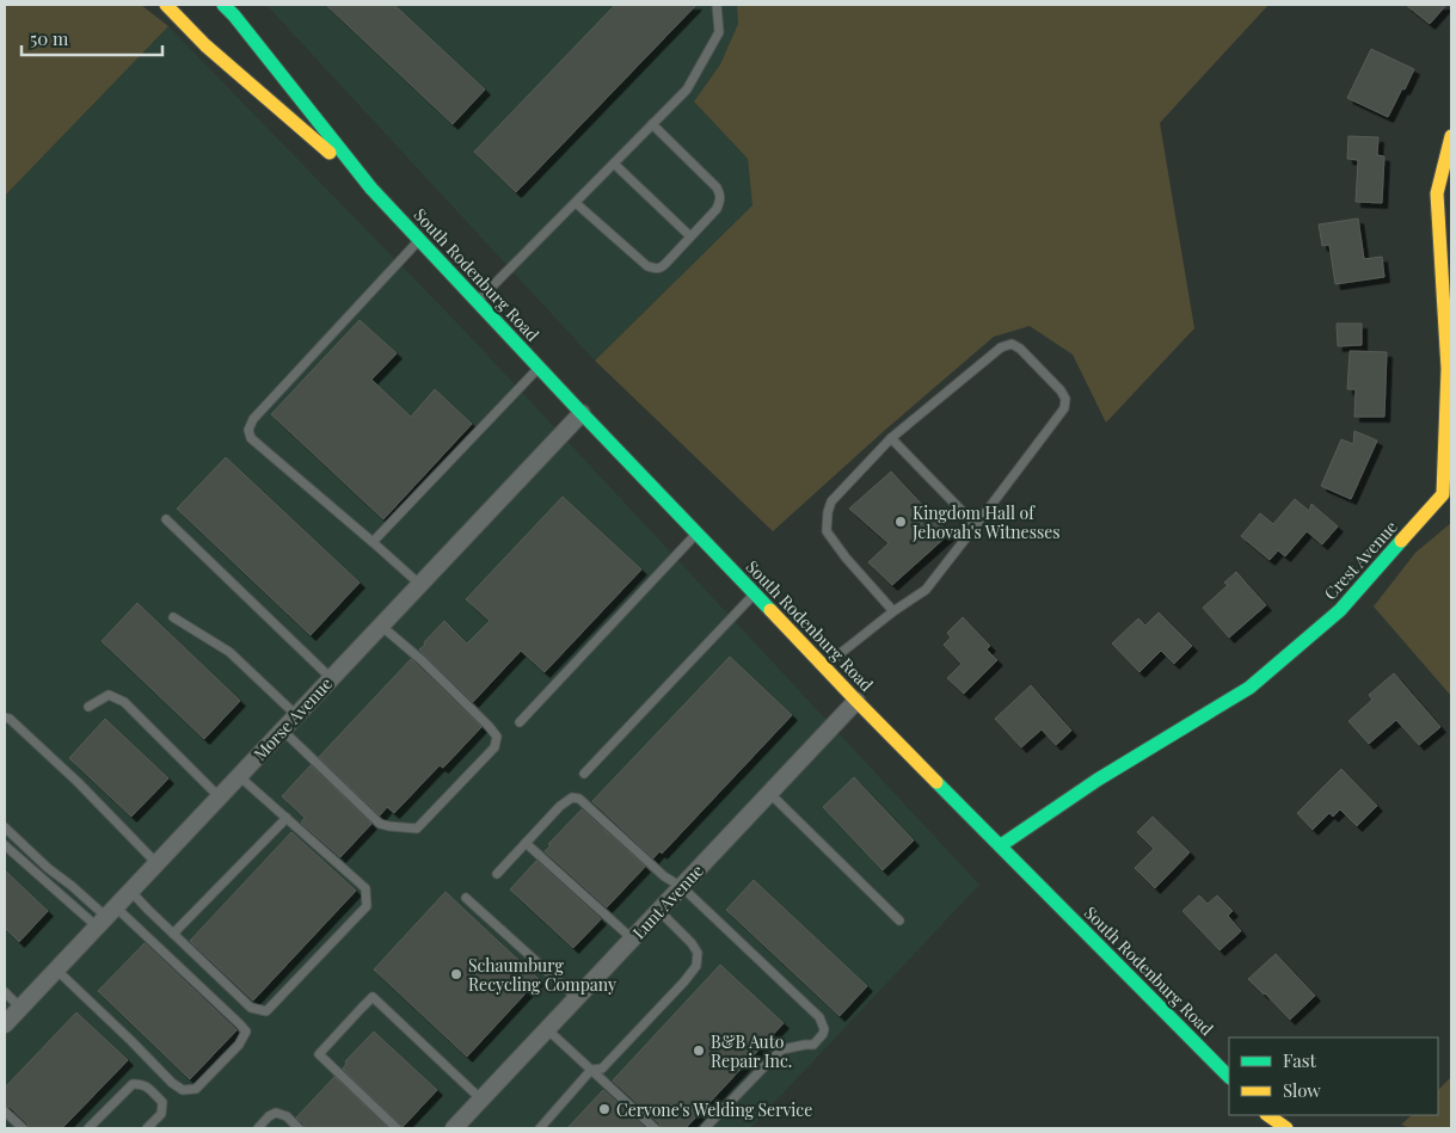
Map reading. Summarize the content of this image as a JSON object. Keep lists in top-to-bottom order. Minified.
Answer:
{"streets":{"street":["South Rodenburg Road","Crest Avenue","Morse Avenue","Lunt Avenue"]},"crossings":[["South Rodenburg Road","Crest Avenue"],["South Rodenburg Road","Morse Avenue"],["South Rodenburg Road","Lunt Avenue"]],"places":["Kingdom Hall of Jehovah's Witnesses","Schaumburg Recycling Company","B&B Auto Repair Inc.","Cervone's Welding Service"],"legend":["Fast","Slow"],"scale_bar":"50 m"}
